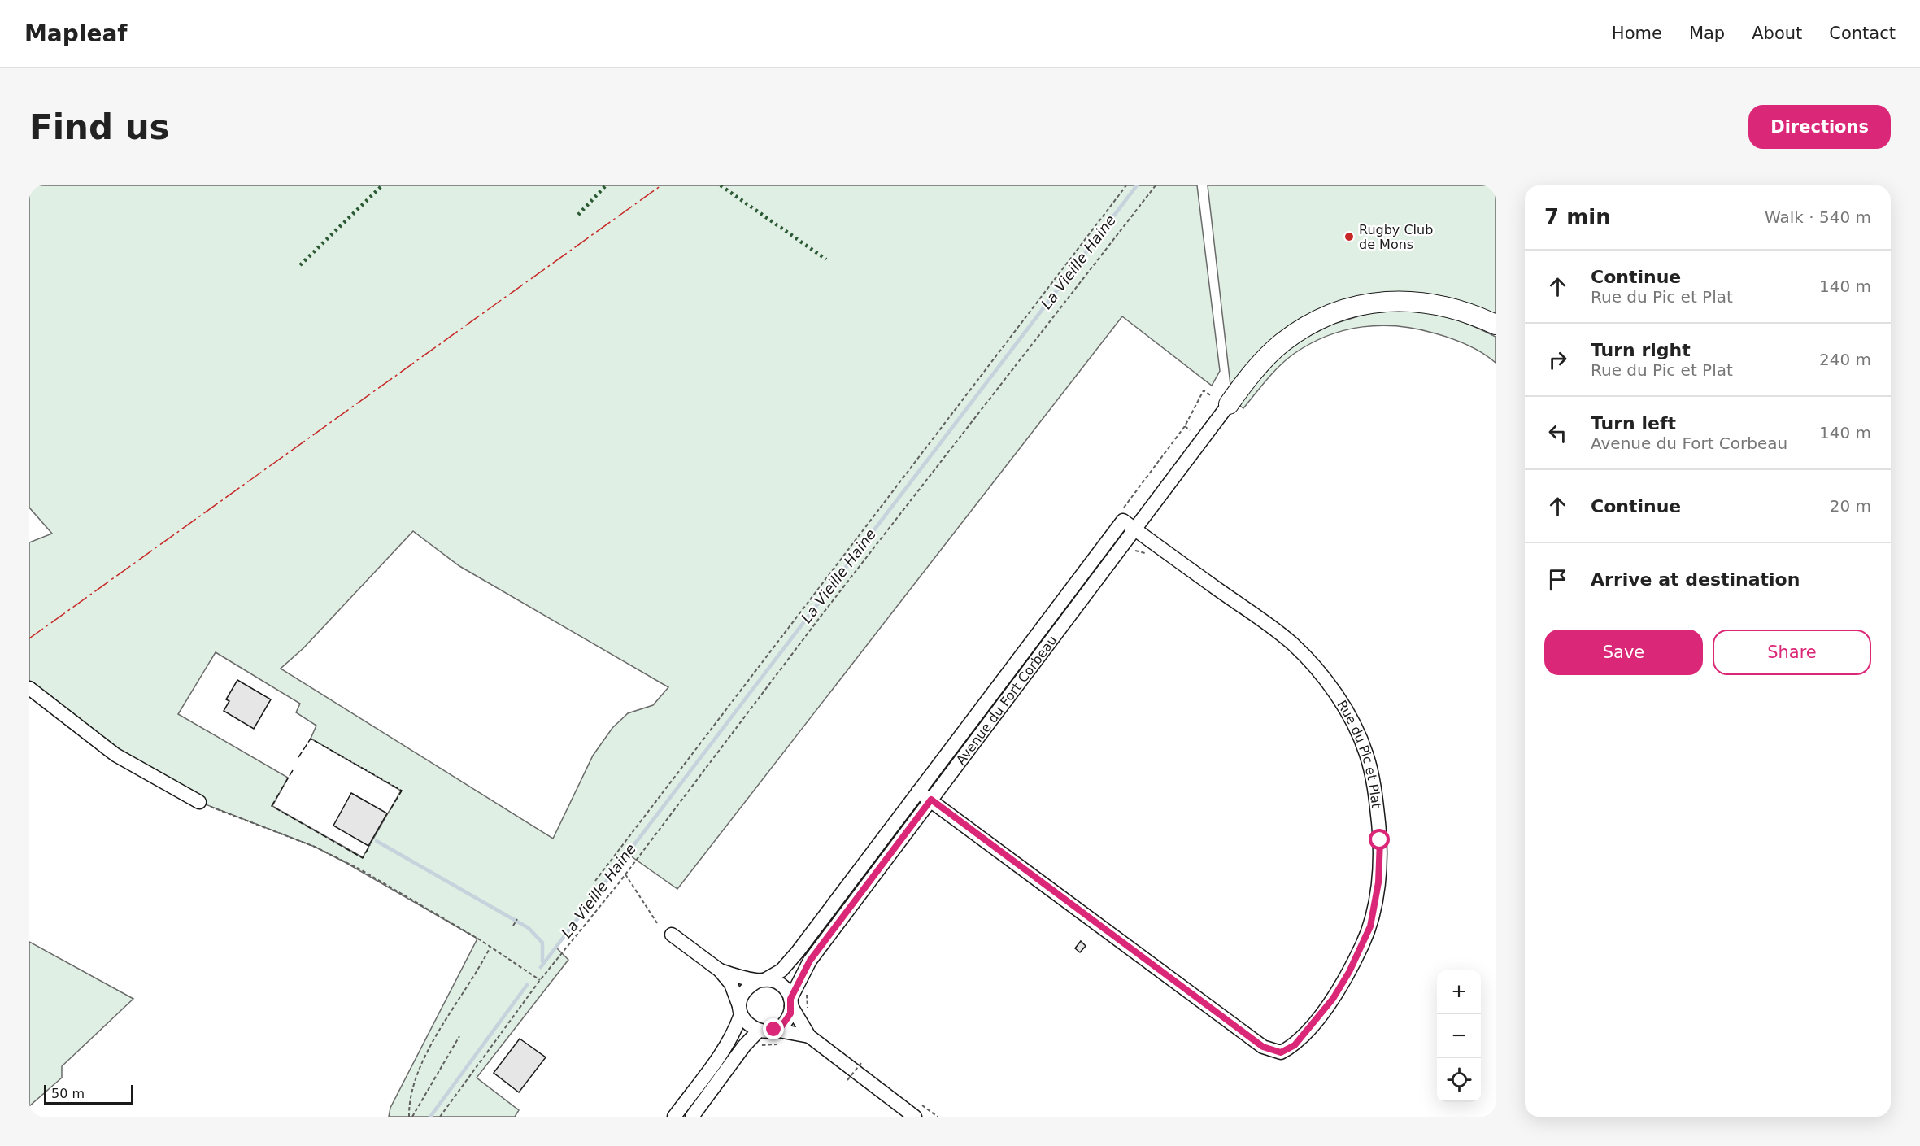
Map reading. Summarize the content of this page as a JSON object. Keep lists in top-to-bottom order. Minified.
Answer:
{"streets":{"street":["Avenue du Fort Corbeau","Rue du Pic et Plat"]},"crossings":[["Avenue du Fort Corbeau","Rue du Pic et Plat"]],"water":["La Vieille Haine"],"places":["Rugby Club de Mons"],"scale_bar":"50 m","page":{"header":"Mapleaf","nav":["Home","Map","About","Contact"],"buttons":["Directions",["Save","Share"]],"title":"Find us","heading":["7 min","Walk · 540 m"],"list":[["Continue","Rue du Pic et Plat","140 m"],["Turn right","Rue du Pic et Plat","240 m"],["Turn left","Avenue du Fort Corbeau","140 m"],["Continue","20 m"],"Arrive at destination"],"map_buttons":["+","−"],"scale":"50 m"}}
